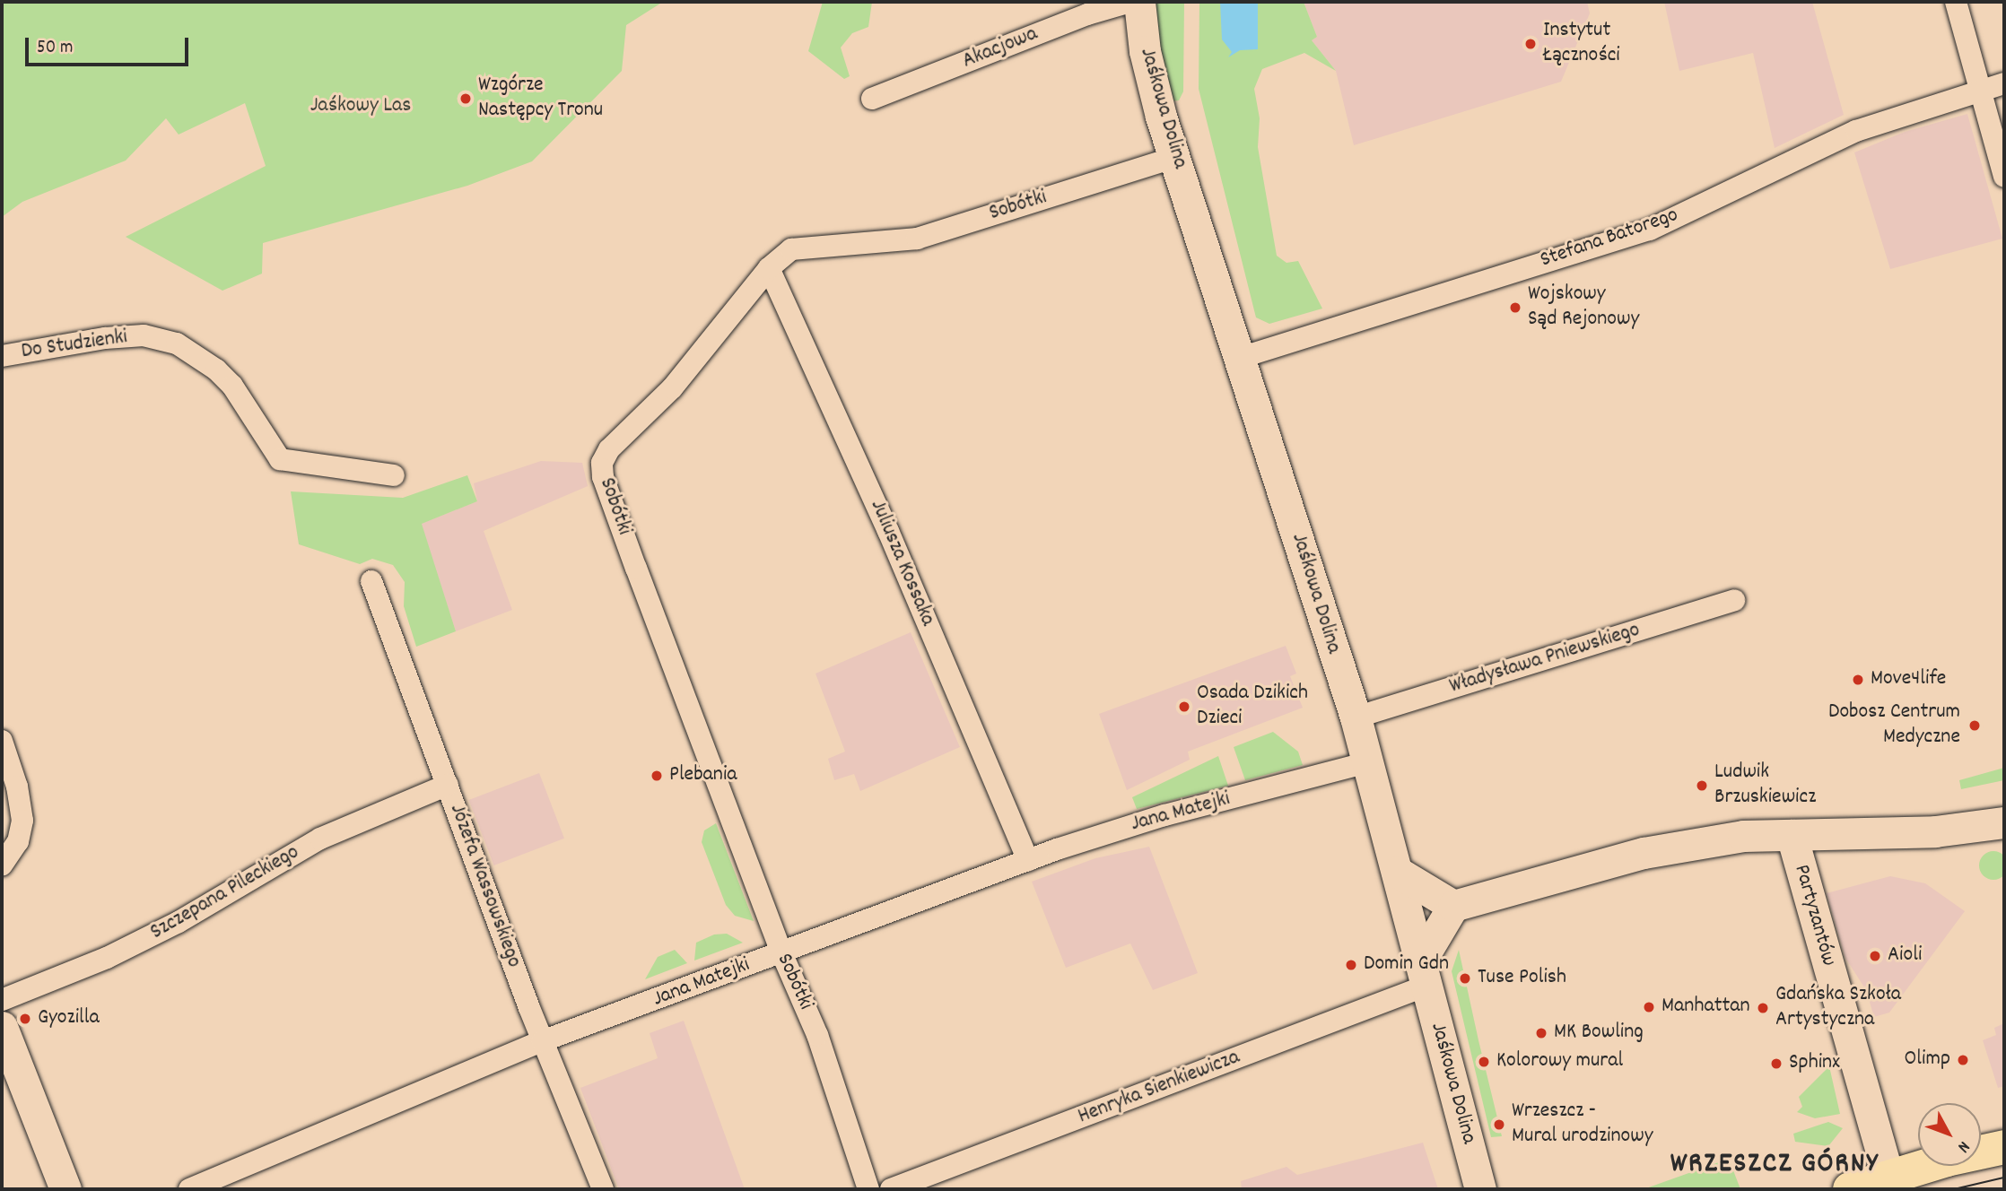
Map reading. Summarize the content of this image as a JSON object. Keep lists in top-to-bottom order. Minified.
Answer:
{"streets":{"street":["Akacjowa","Jaśkowa Dolina","Sobótki","Stefana Batorego","Do Studzienki","Juliusza Kossaka","Władysława Pniewskiego","Jana Matejki","Józefa Wassowskiego","Szczepana Pileckiego","Partyzantów","Henryka Sienkiewicza"]},"crossings":[["Jaśkowa Dolina","Sobótki"],["Jaśkowa Dolina","Stefana Batorego"],["Jaśkowa Dolina","Władysława Pniewskiego"],["Jaśkowa Dolina","Jana Matejki"],["Jaśkowa Dolina","Henryka Sienkiewicza"],["Sobótki","Juliusza Kossaka"],["Sobótki","Jana Matejki"],["Juliusza Kossaka","Jana Matejki"],["Jana Matejki","Józefa Wassowskiego"],["Józefa Wassowskiego","Szczepana Pileckiego"]],"districts":["WRZESZCZ GÓRNY"],"parks":["Jaśkowy Las"],"places":["Instytut Łączności","Wzgórze Następcy Tronu","Wojskowy Sąd Rejonowy","Move4life","Osada Dzikich Dzieci","Dobosz Centrum Medyczne","Plebania","Ludwik Brzuskiewicz","Aioli","Domin Gdn","Tuse Polish","Manhattan","Gdańska Szkoła Artystyczna","Gyozilla","MK Bowling","Olimp","Kolorowy mural","Sphinx","Wrzeszcz - Mural urodzinowy"],"scale_bar":"50 m","north":"bottom right"}
